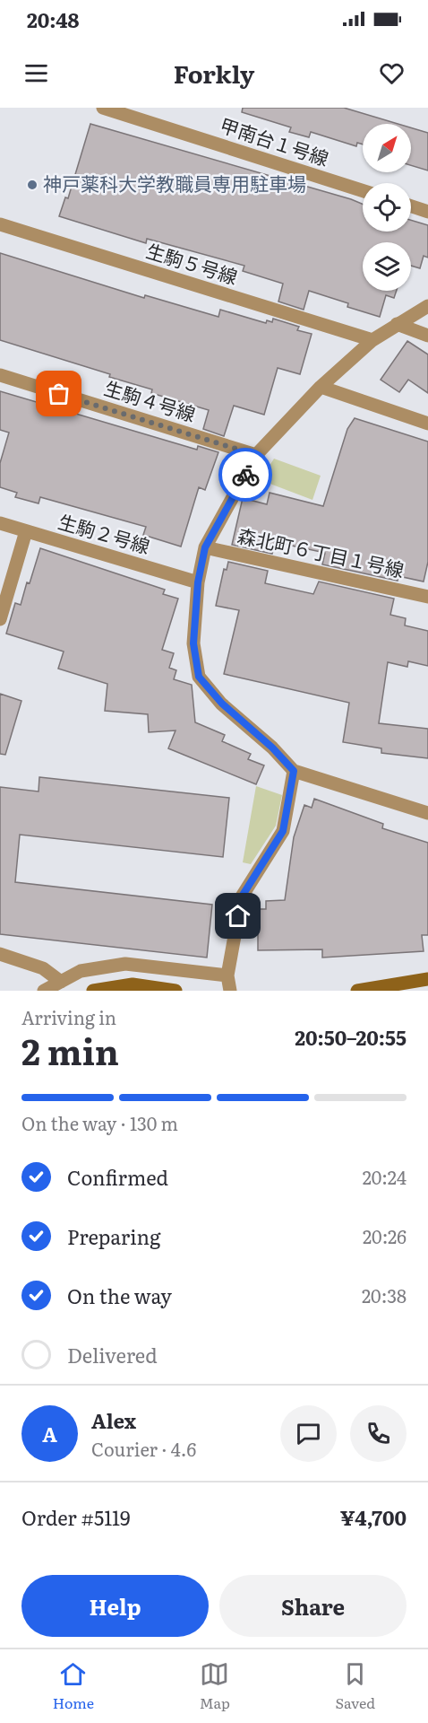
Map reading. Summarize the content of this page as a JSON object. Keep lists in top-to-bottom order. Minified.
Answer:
{"streets":{"street":["甲南台１号線","生駒５号線","生駒４号線","生駒２号線","森北町６丁目１号線"]},"places":["神戸薬科大学教職員専用駐車場"],"north":"top right","page":{"status":"20:48","header":"Forkly","heading":["2 min","Arriving in","20:50–20:55"],"panel":["Alex","Courier · 4.6","Order #5119","¥4,700"],"bar":"On the way · 130 m","list":[["Confirmed","20:24"],["Preparing","20:26"],["On the way","20:38"],"Delivered"],"round":"A","buttons":["Help","Share"],"tabs":["Home","Map","Saved"]}}
